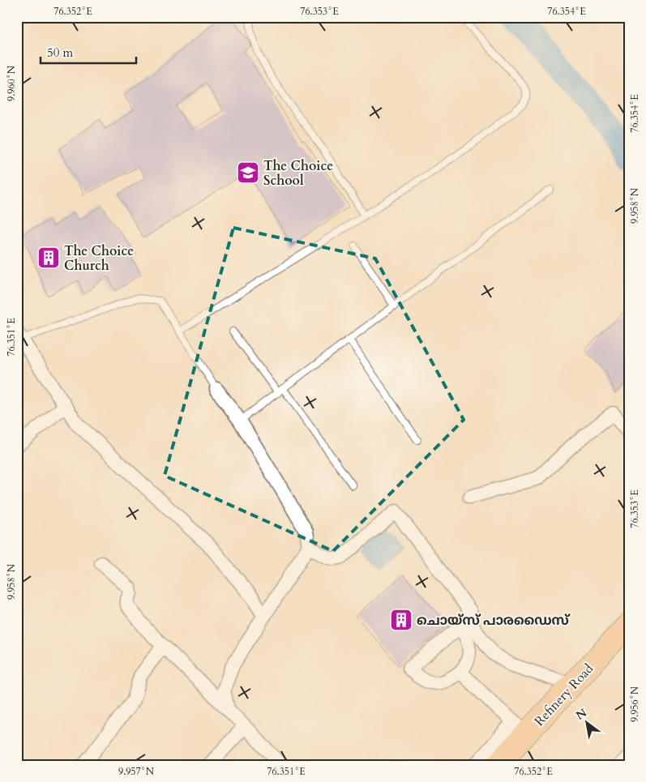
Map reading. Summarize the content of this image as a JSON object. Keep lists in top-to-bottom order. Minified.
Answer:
{"streets":{"highway":["Refinery Road"]},"places":{"school or university":["The Choice School"],"building":["The Choice Church","ചൊയ്സ് പാരഡൈസ്"]},"scale_bar":"50 m","north":"top left","coordinates":["76.352°E","76.353°E","76.354°E","9.960°N","9.958°N","76.351°E","9.956°N","9.957°N"]}
